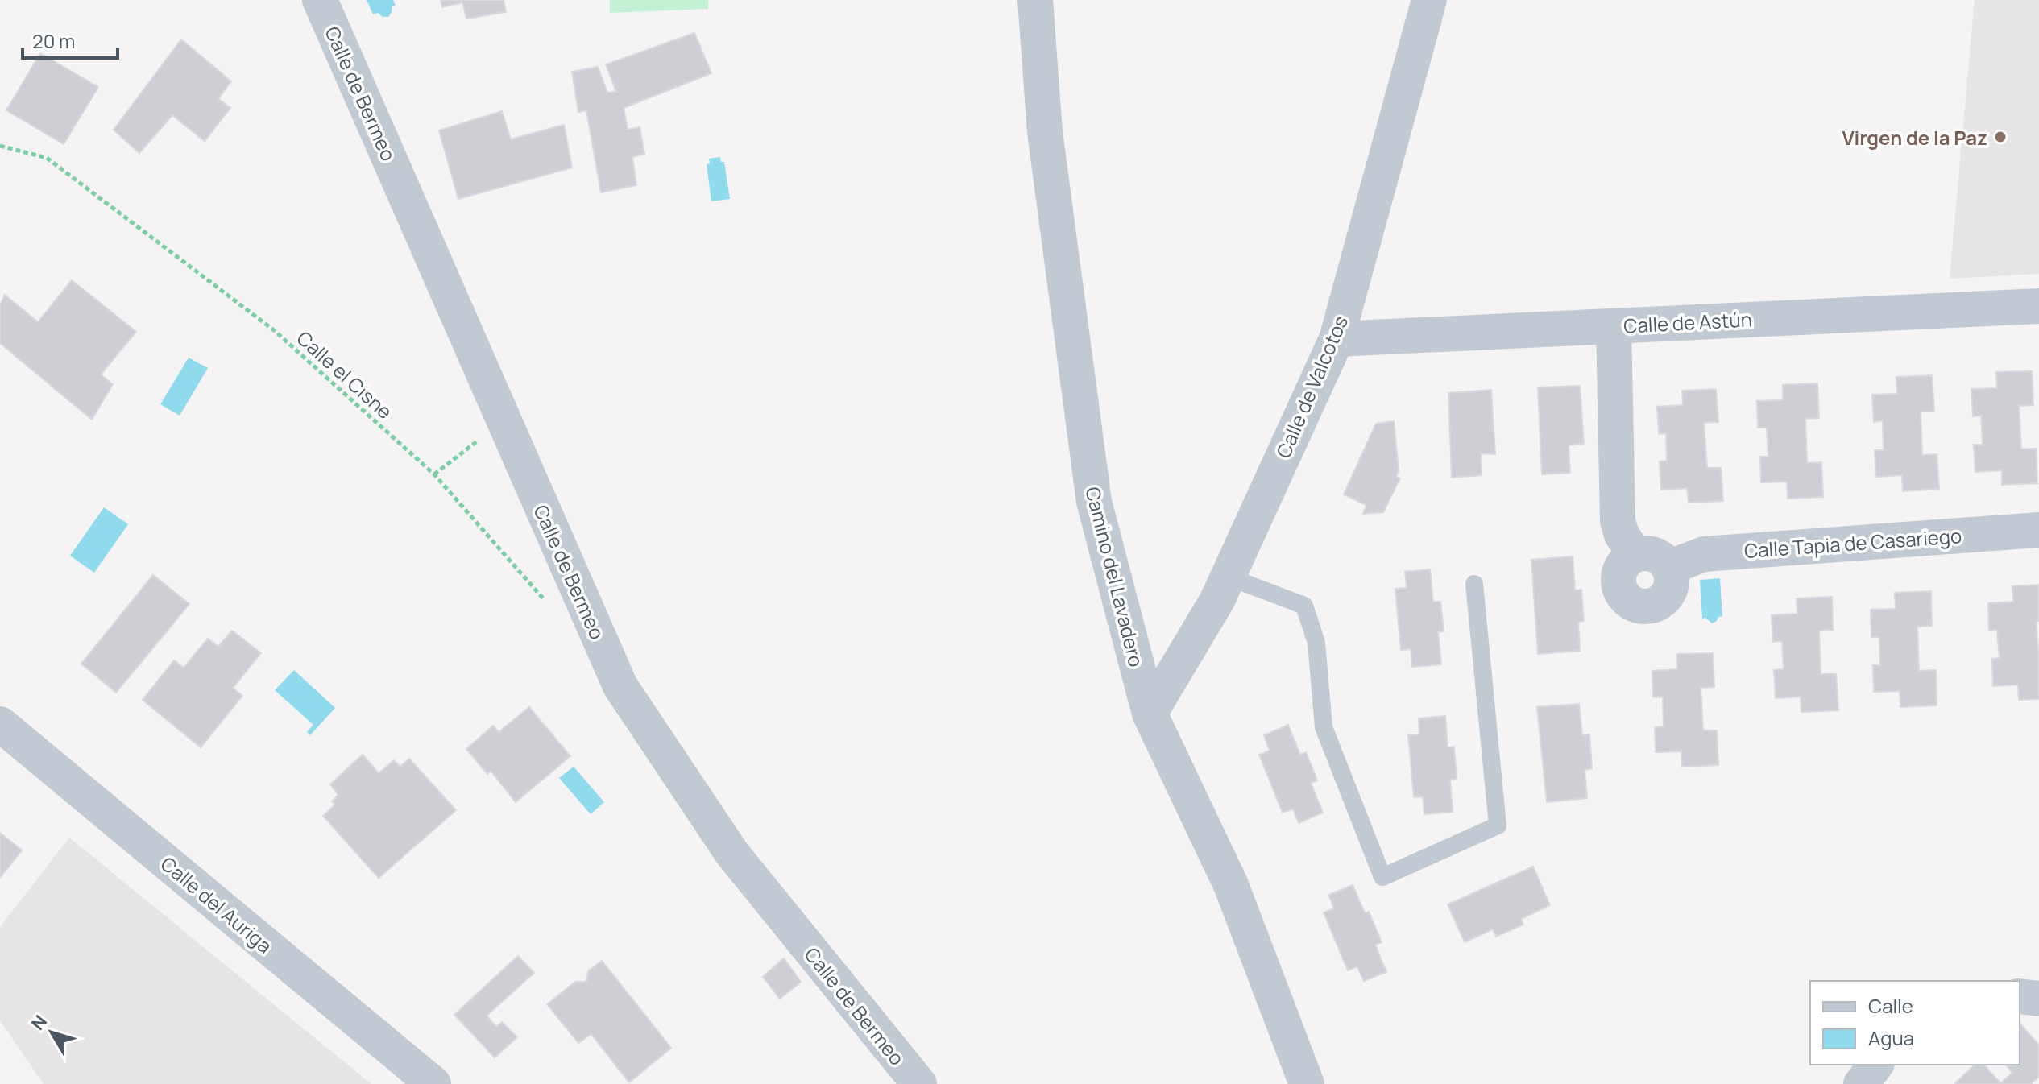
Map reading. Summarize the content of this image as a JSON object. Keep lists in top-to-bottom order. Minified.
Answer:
{"streets":{"street":["Calle de Bermeo","Calle de Astún","Calle de Valcotos","Calle Tapia de Casariego","Camino del Lavadero","Calle del Auriga"],"path":["Calle el Cisne"]},"crossings":[["Calle de Astún","Calle de Valcotos"],["Calle de Valcotos","Camino del Lavadero"]],"places":["Virgen de la Paz"],"legend":["Calle","Agua"],"scale_bar":"20 m","north":"top left"}
